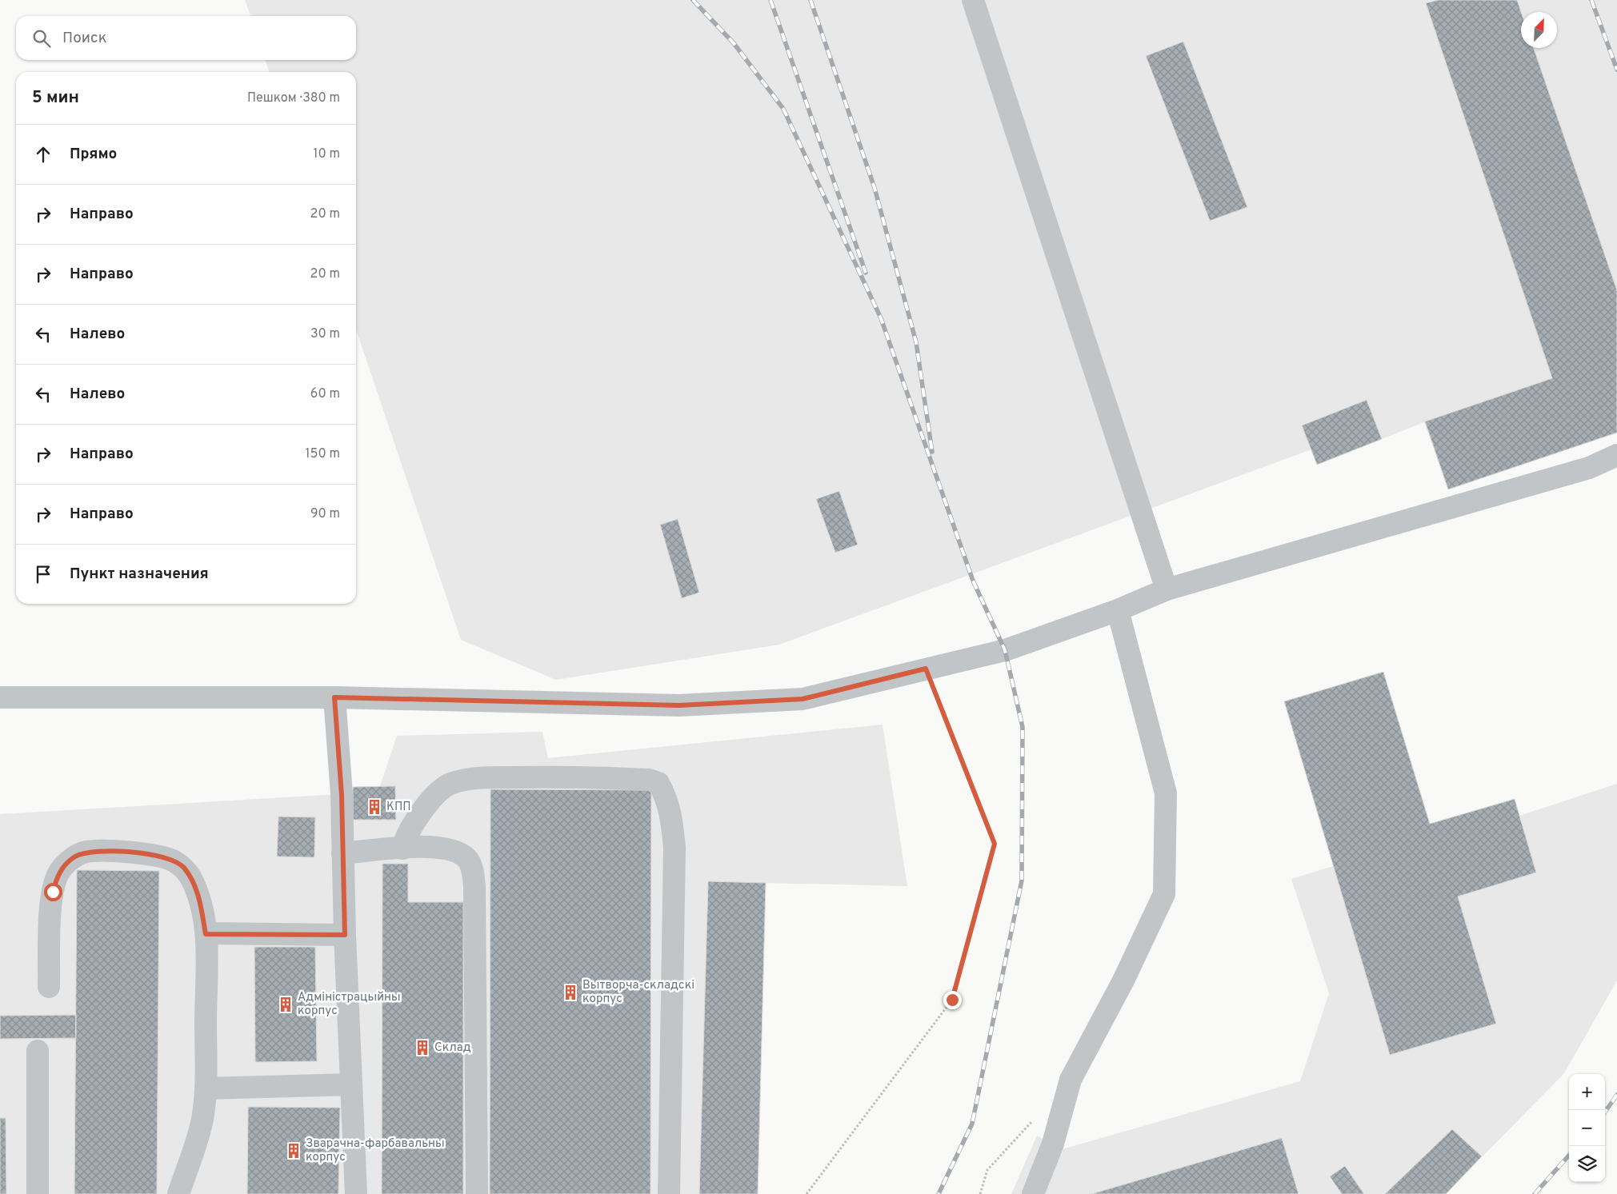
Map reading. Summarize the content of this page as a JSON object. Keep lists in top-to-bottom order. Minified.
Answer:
{"places":{"building":["КПП","Вытворча-складскі корпус","Адміністрацыйны корпус","Склад","Зварачна-фарбавальны корпус"]},"north":"top right","page":{"search":"Поиск","heading":["5 мин","Пешком · 380 m"],"list":[["Прямо","10 m"],["Направо","20 m"],["Направо","20 m"],["Налево","30 m"],["Налево","60 m"],["Направо","150 m"],["Направо","90 m"],"Пункт назначения"],"map_buttons":["+","−"]}}
